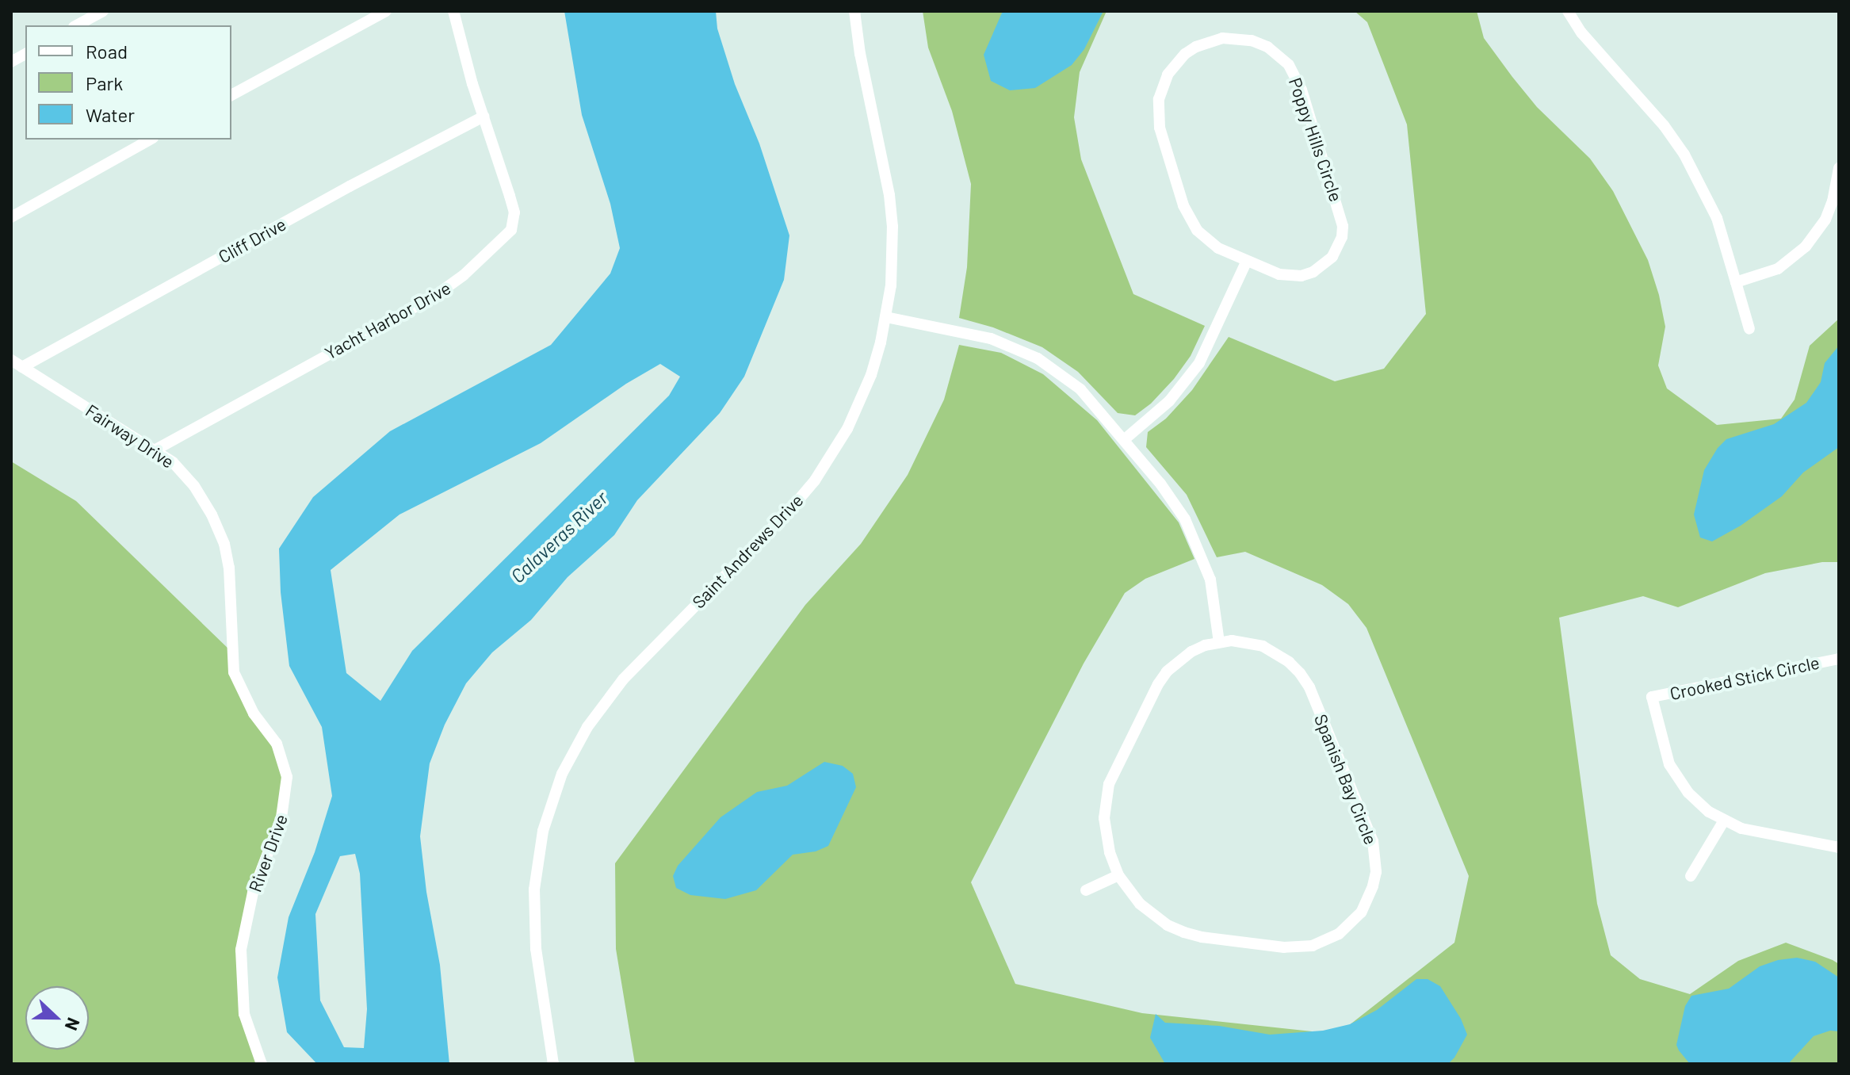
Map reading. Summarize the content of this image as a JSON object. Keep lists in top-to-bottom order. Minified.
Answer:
{"streets":{"street":["Poppy Hills Circle","Cliff Drive","Yacht Harbor Drive","Fairway Drive","Saint Andrews Drive","Crooked Stick Circle","Spanish Bay Circle","River Drive"]},"crossings":[["Cliff Drive","Yacht Harbor Drive"],["Cliff Drive","Fairway Drive"],["Yacht Harbor Drive","Fairway Drive"],["Fairway Drive","River Drive"]],"water":["Calaveras River"],"legend":["Road","Park","Water"],"north":"right"}
